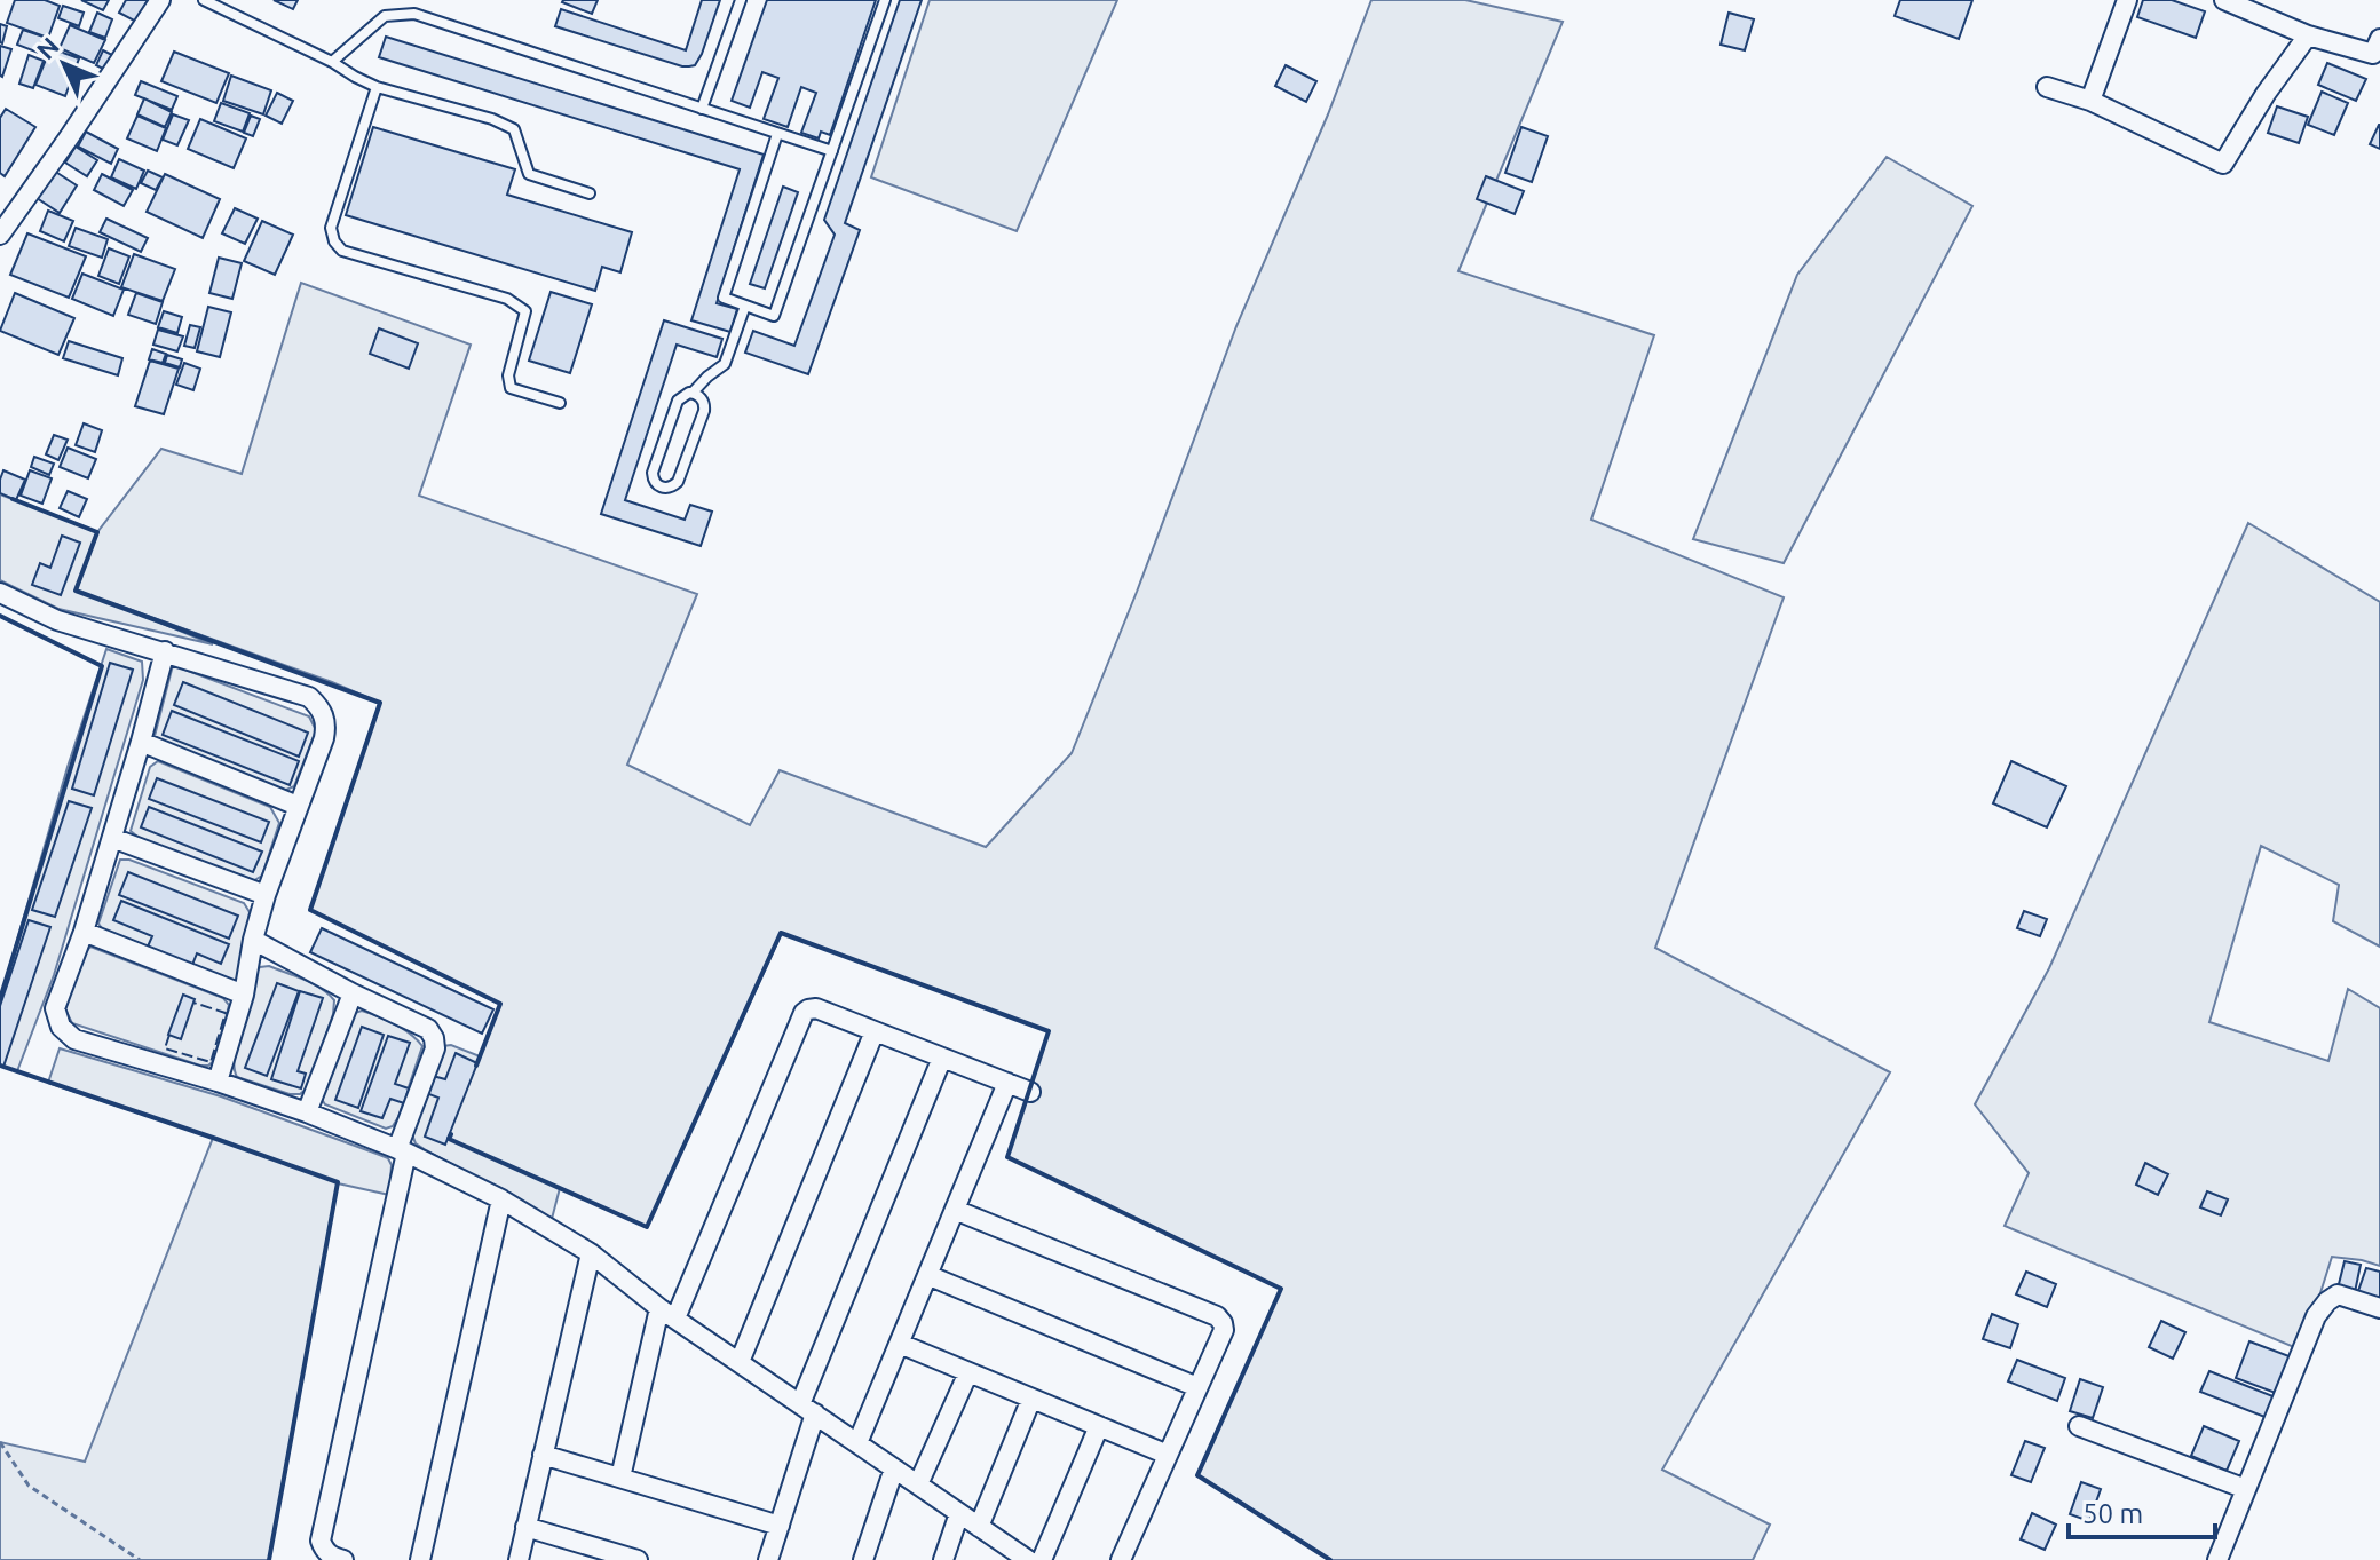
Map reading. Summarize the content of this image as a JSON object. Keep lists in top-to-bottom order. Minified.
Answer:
{"scale_bar":"50 m","north":"top left"}
